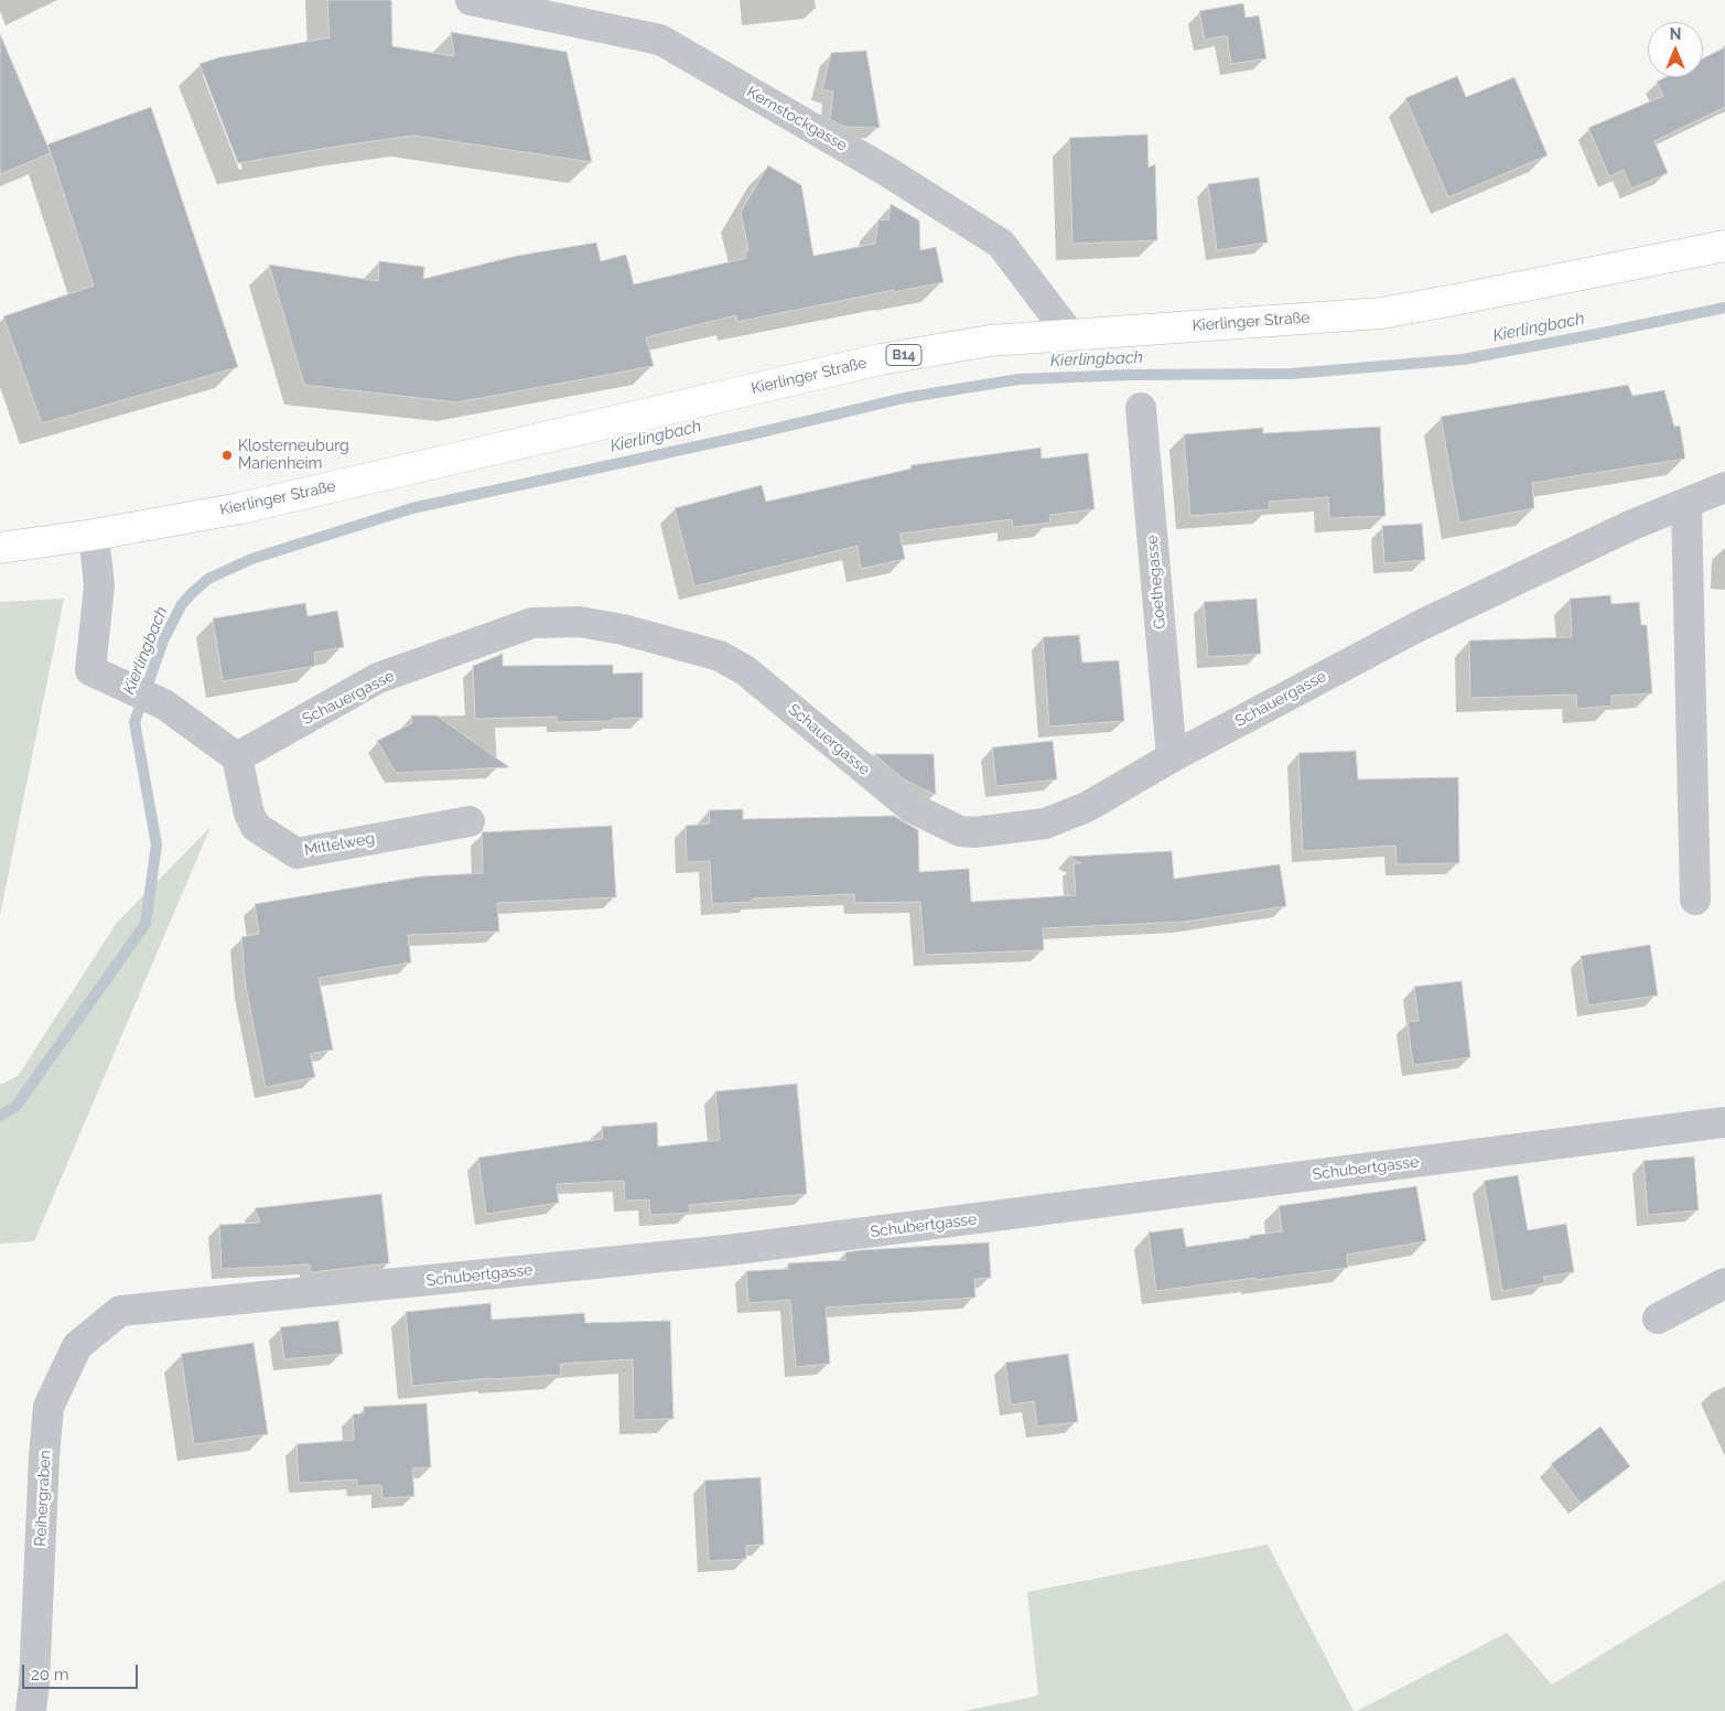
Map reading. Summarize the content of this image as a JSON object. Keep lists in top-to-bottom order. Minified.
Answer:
{"streets":{"main road":["Kierlinger Straße","B14"],"street":["Kernstockgasse","Goethegasse","Schauergasse","Mittelweg","Schubertgasse","Reihergraben"]},"crossings":[["Kernstockgasse","Kierlinger Straße"],["Goethegasse","Schauergasse"],["Schauergasse","Mittelweg"],["Schubertgasse","Reihergraben"]],"water":["Kierlingbach"],"places":["Klosterneuburg Marienheim"],"scale_bar":"20 m","north":"top"}
